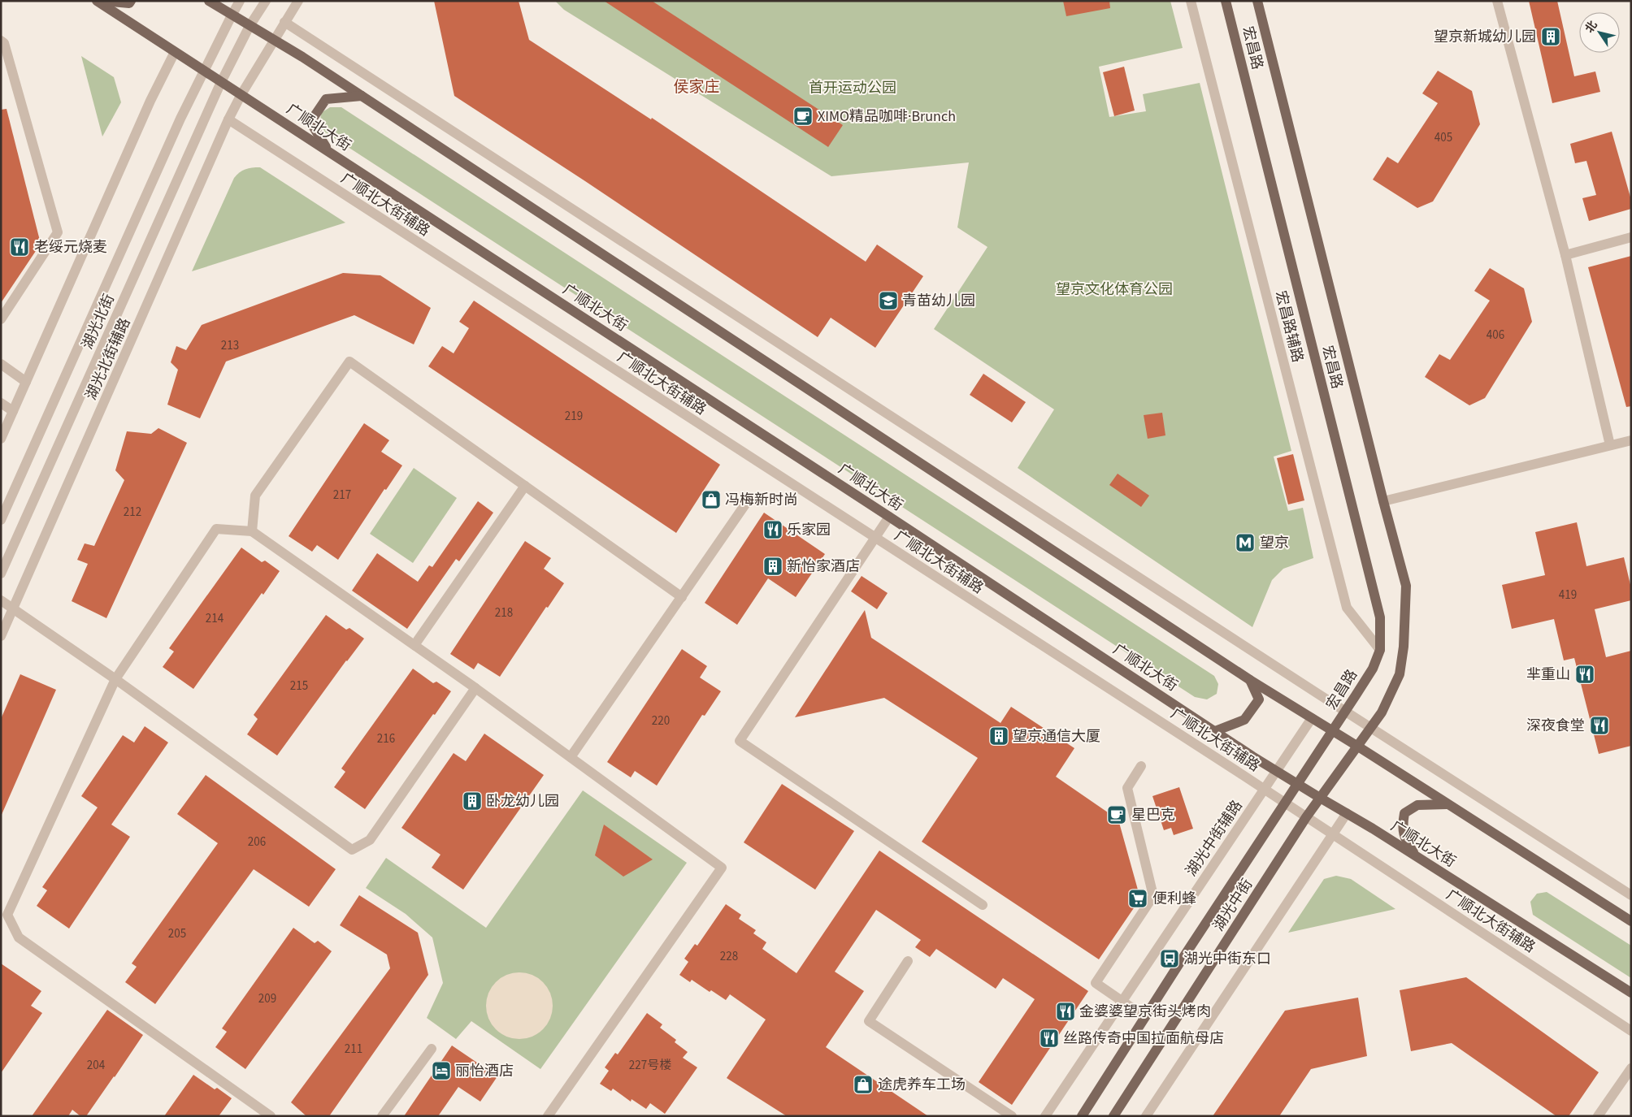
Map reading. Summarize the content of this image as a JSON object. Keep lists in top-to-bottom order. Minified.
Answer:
{"streets":{"main road":["宏昌路","广顺北大街","湖光中街"],"street":["广顺北大街辅路","湖光北街","宏昌路辅路","湖光北街辅路","湖光中街辅路"]},"crossings":[["宏昌路","宏昌路辅路"],["宏昌路","湖光中街"],["广顺北大街","湖光北街"],["广顺北大街","湖光北街辅路"],["广顺北大街","湖光中街辅路"],["广顺北大街","湖光中街"],["广顺北大街辅路","湖光北街辅路"],["广顺北大街辅路","湖光中街辅路"],["广顺北大街辅路","湖光中街"]],"districts":["侯家庄"],"parks":["首开运动公园","望京文化体育公园"],"places":{"building":["望京新城幼儿园","新怡家酒店","望京通信大厦","卧龙幼儿园"],"cafe":["XIMO精品咖啡·Brunch","星巴克"],"restaurant":["老绥元烧麦","乐家园","芈重山","深夜食堂","金婆婆望京街头烤肉","丝路传奇中国拉面航母店"],"school or university":["青苗幼儿园"],"shop":["冯梅新时尚","途虎养车工场"],"metro station":["望京"],"supermarket":["便利蜂"],"bus stop":["湖光中街东口"],"hotel":["丽怡酒店"]},"house_numbers":["405","406","213","219","217","212","419","218","214","215","220","216","206","205","228","209","211","204","227号楼"],"north":"top left"}
